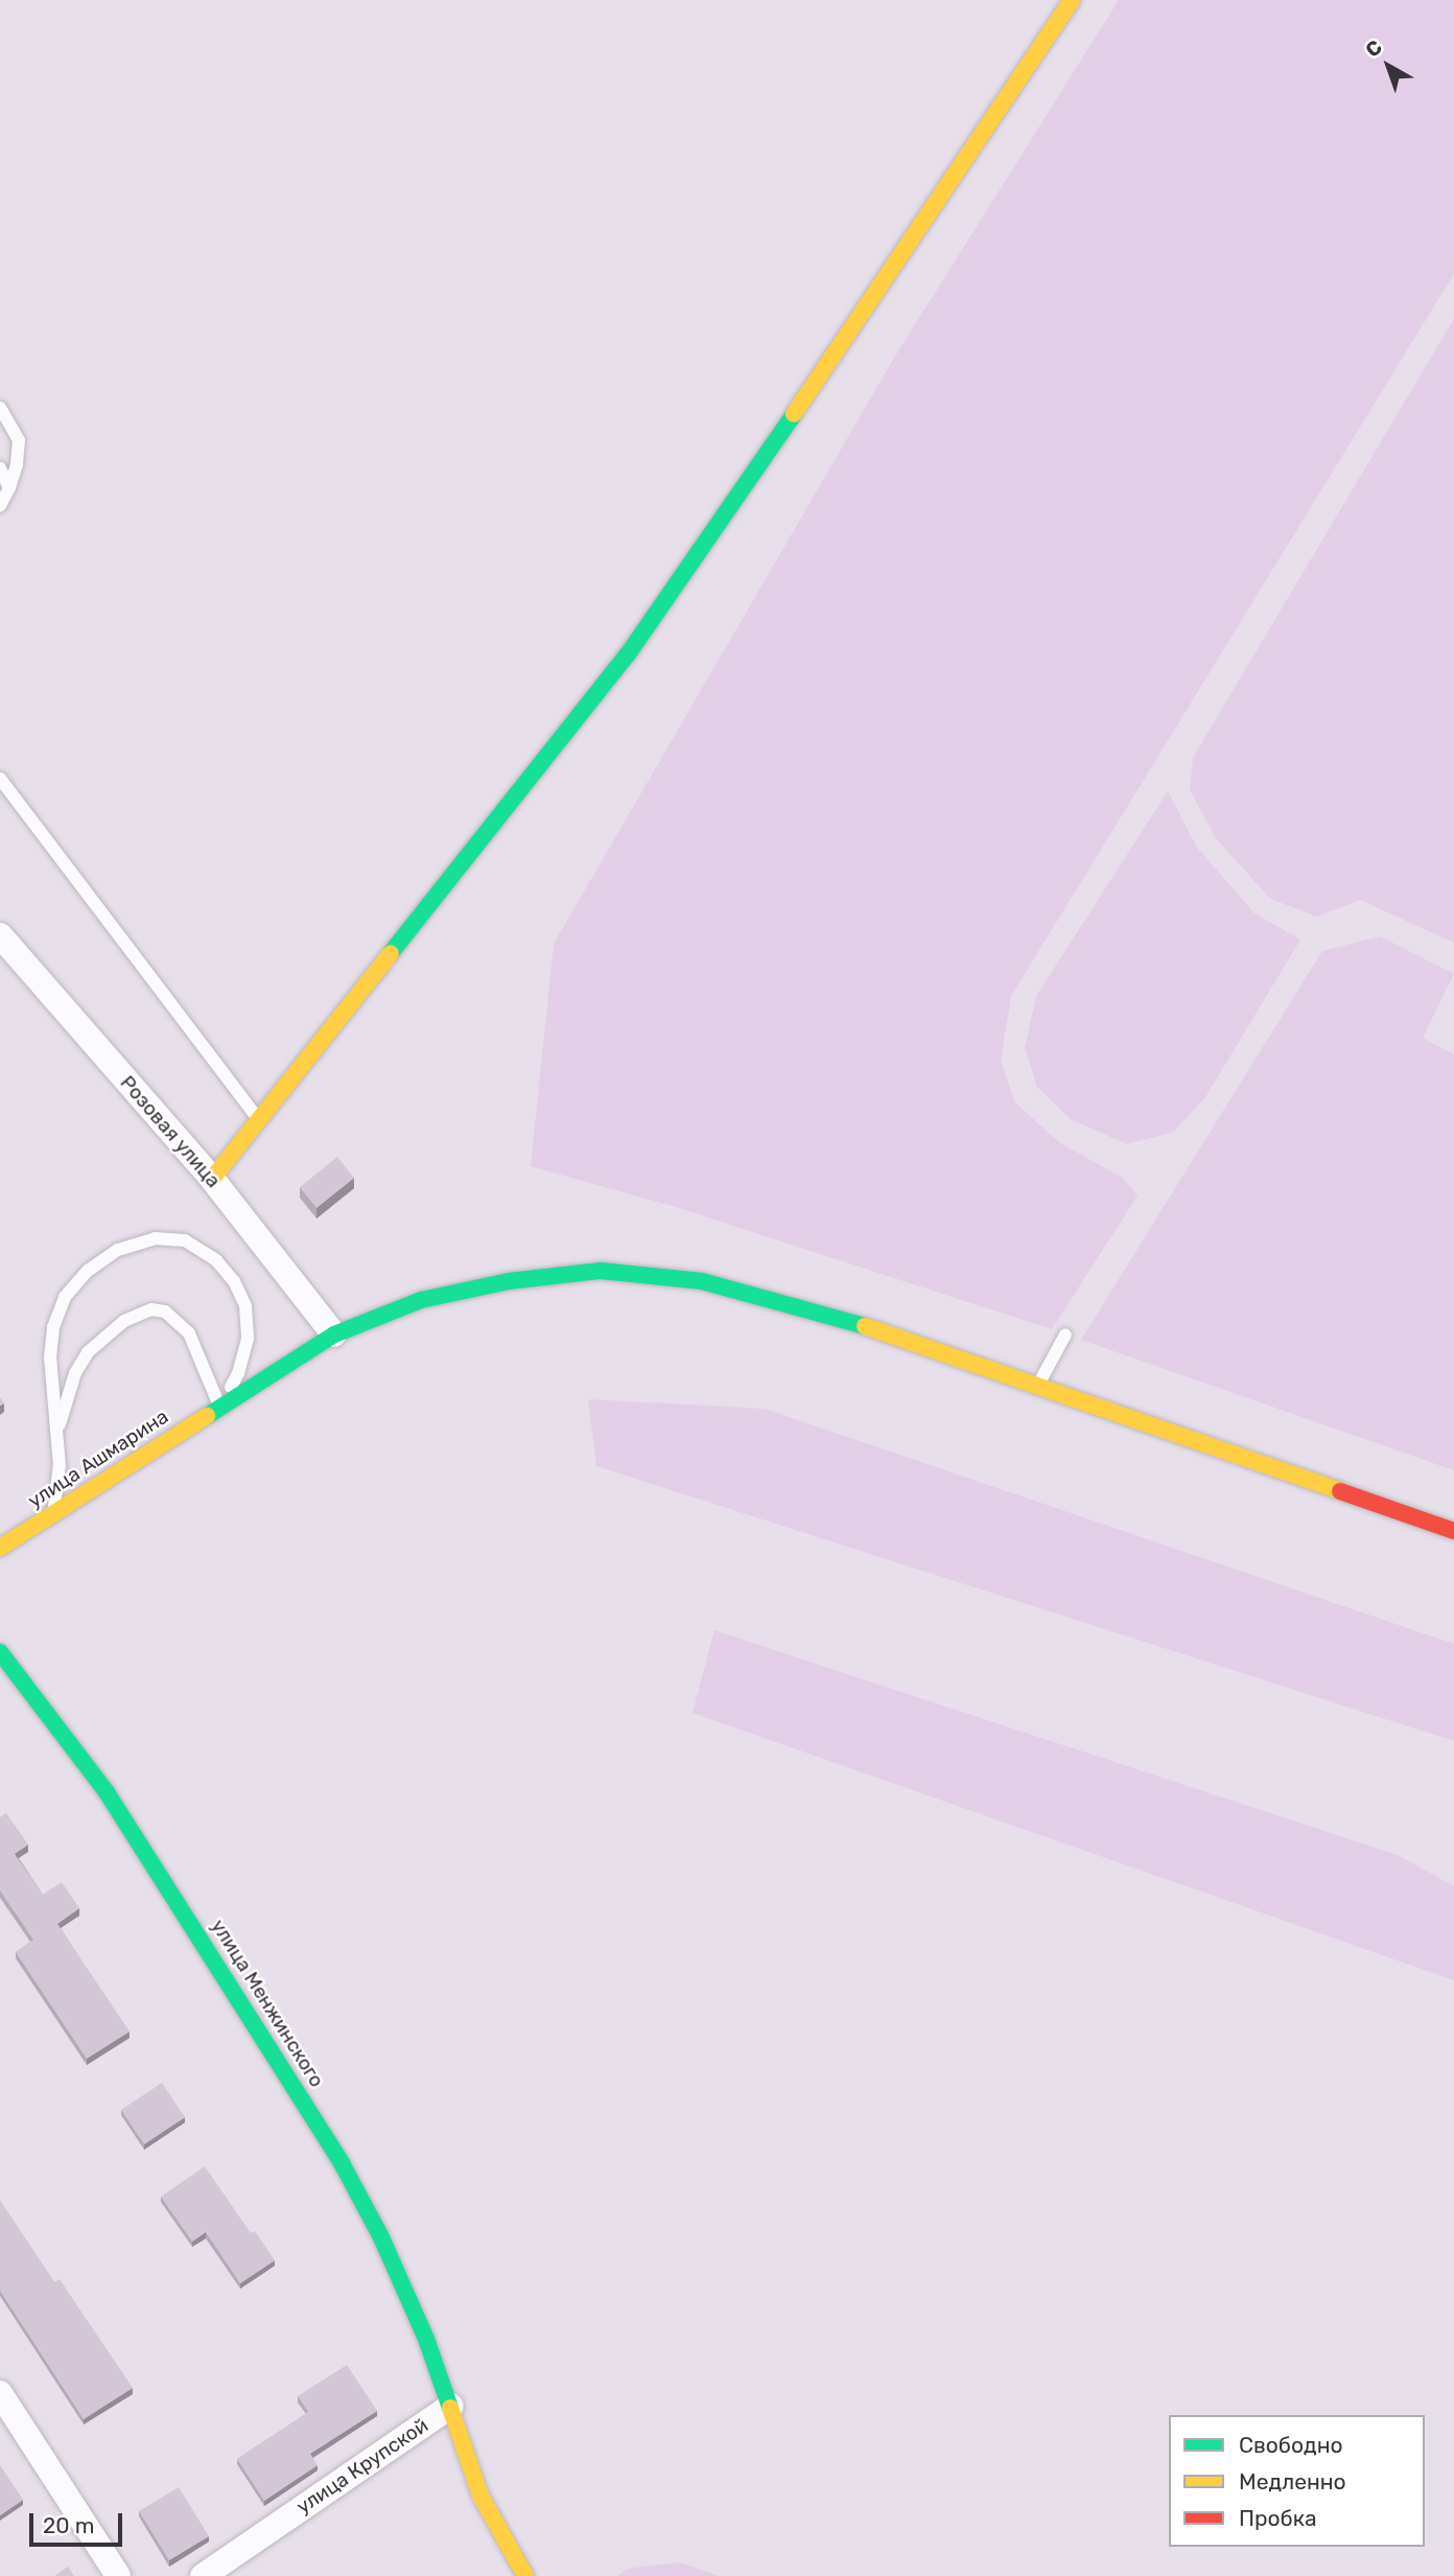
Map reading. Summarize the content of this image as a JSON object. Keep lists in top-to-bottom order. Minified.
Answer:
{"streets":{"street":["Розовая улица","улица Ашмарина","улица Менжинского","улица Крупской"]},"crossings":[["Розовая улица","улица Ашмарина"],["улица Менжинского","улица Крупской"]],"legend":["Свободно","Медленно","Пробка"],"scale_bar":"20 m","north":"top left"}
